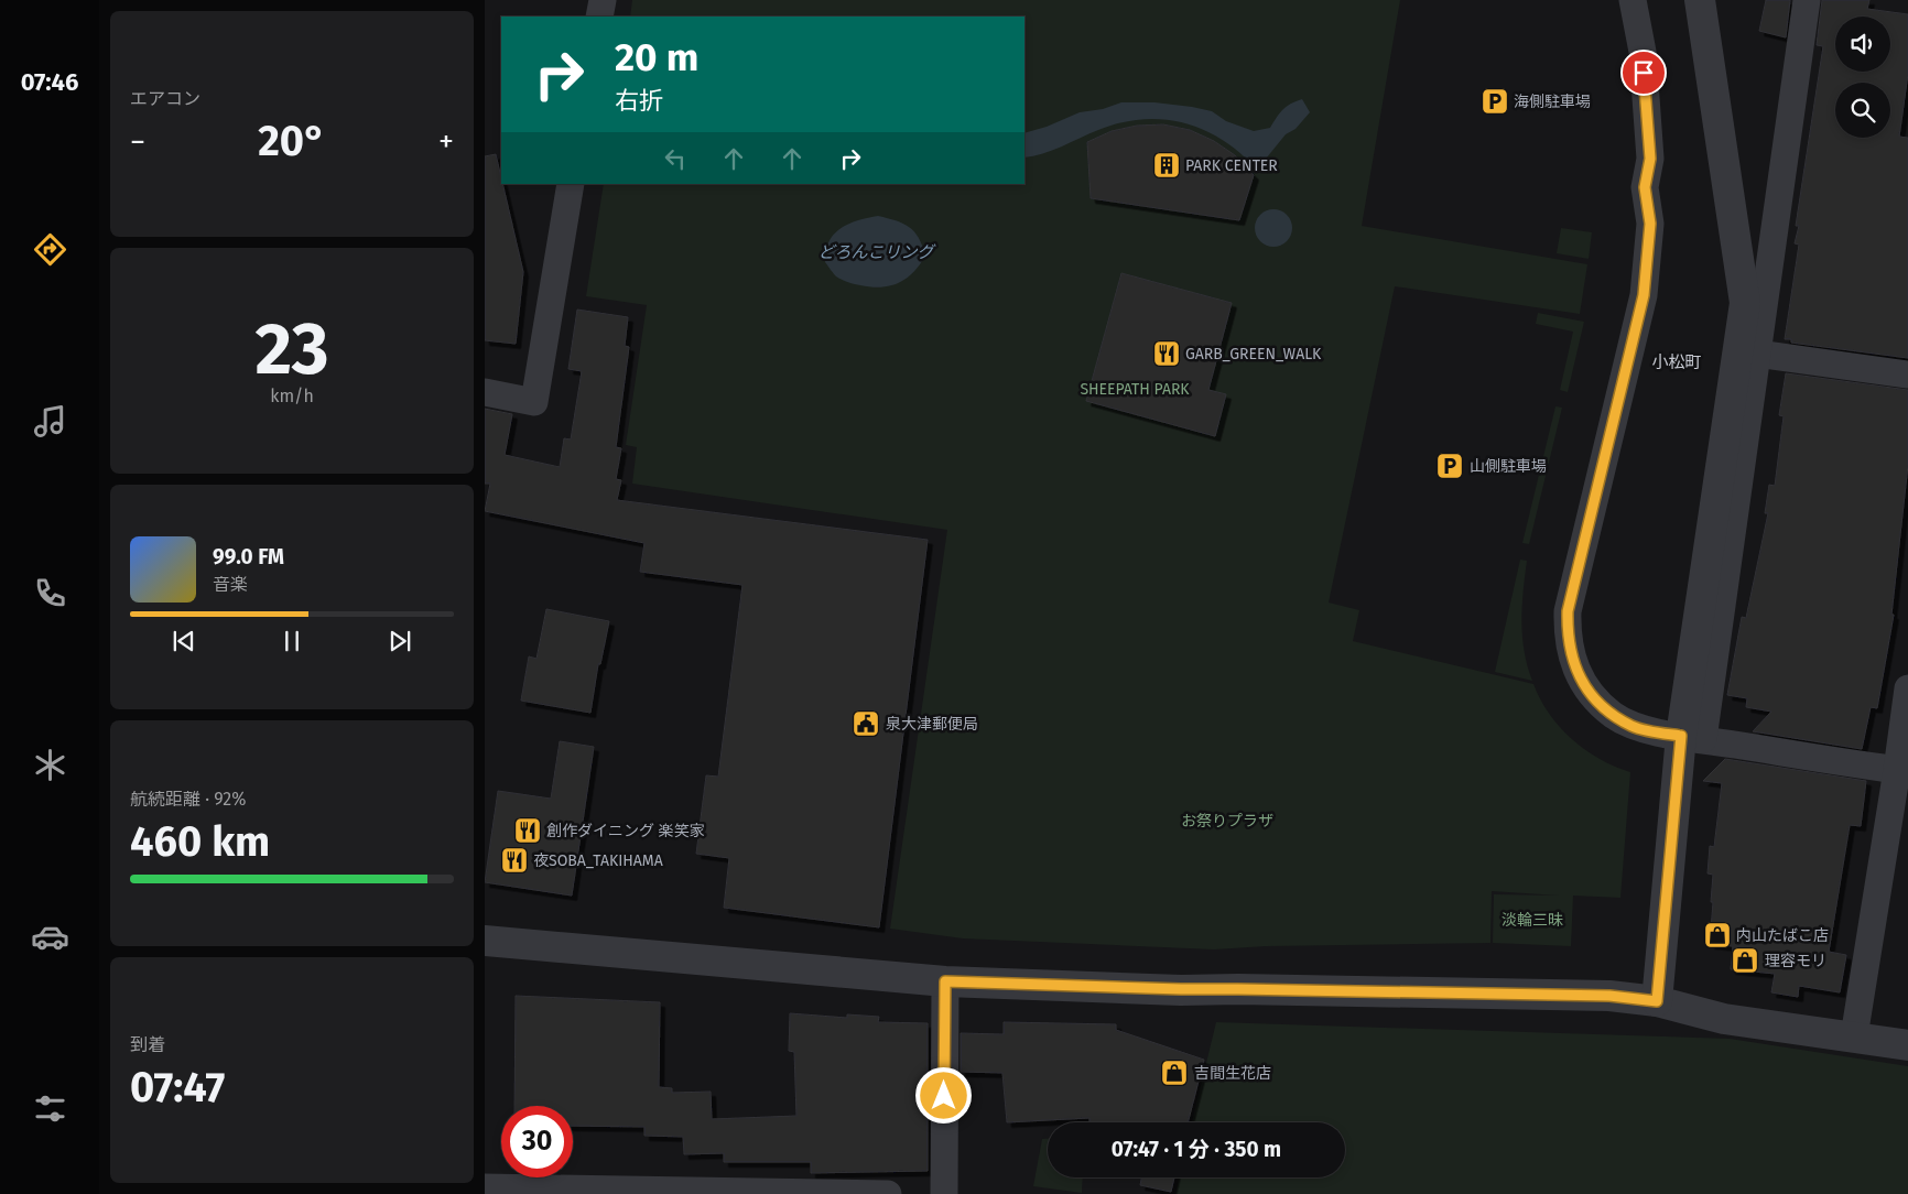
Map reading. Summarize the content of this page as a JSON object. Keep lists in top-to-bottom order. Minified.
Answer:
{"districts":["小松町"],"water":["どろんこリング"],"parks":["SHEEPATH PARK","お祭りプラザ","淡輪三昧"],"places":{"parking":["海側駐車場","山側駐車場"],"building":["PARK CENTER"],"restaurant":["GARB_GREEN_WALK","創作ダイニング 楽笑家","夜SOBA_TAKIHAMA"],"public building":["泉大津郵便局"],"shop":["内山たばこ店","理容モリ","吉間生花店"]},"page":{"tabs":"07:46","tile":["エアコン",["23","km/h"],["航続距離 · 92%","460 km"],["到着","07:47"]],"turn":["20 m","右折"],"heat":["−","20°","+"],"song":["99.0 FM","音楽"],"limit":"30","trip":"07:47 · 1 分 · 350 m"}}
